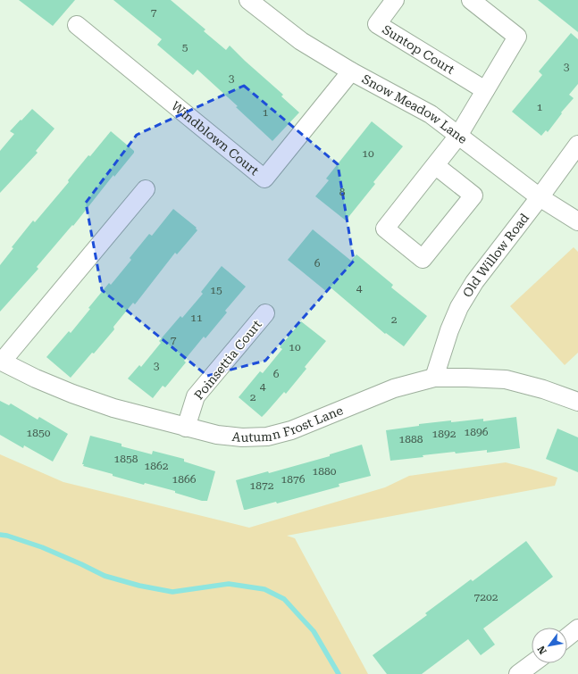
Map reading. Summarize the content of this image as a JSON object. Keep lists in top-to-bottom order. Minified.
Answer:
{"streets":{"street":["Suntop Court","Snow Meadow Lane","Windblown Court","Old Willow Road","Poinsettia Court","Autumn Frost Lane"]},"crossings":[["Snow Meadow Lane","Windblown Court"],["Snow Meadow Lane","Old Willow Road"],["Old Willow Road","Autumn Frost Lane"],["Poinsettia Court","Autumn Frost Lane"]],"house_numbers":["7","5","3","3","1","1","10","8","6","4","15","11","2","7","10","3","6","4","2","1896","1850","1892","1888","1858","1862","1880","1866","1876","1872","7202"],"north":"bottom left"}
